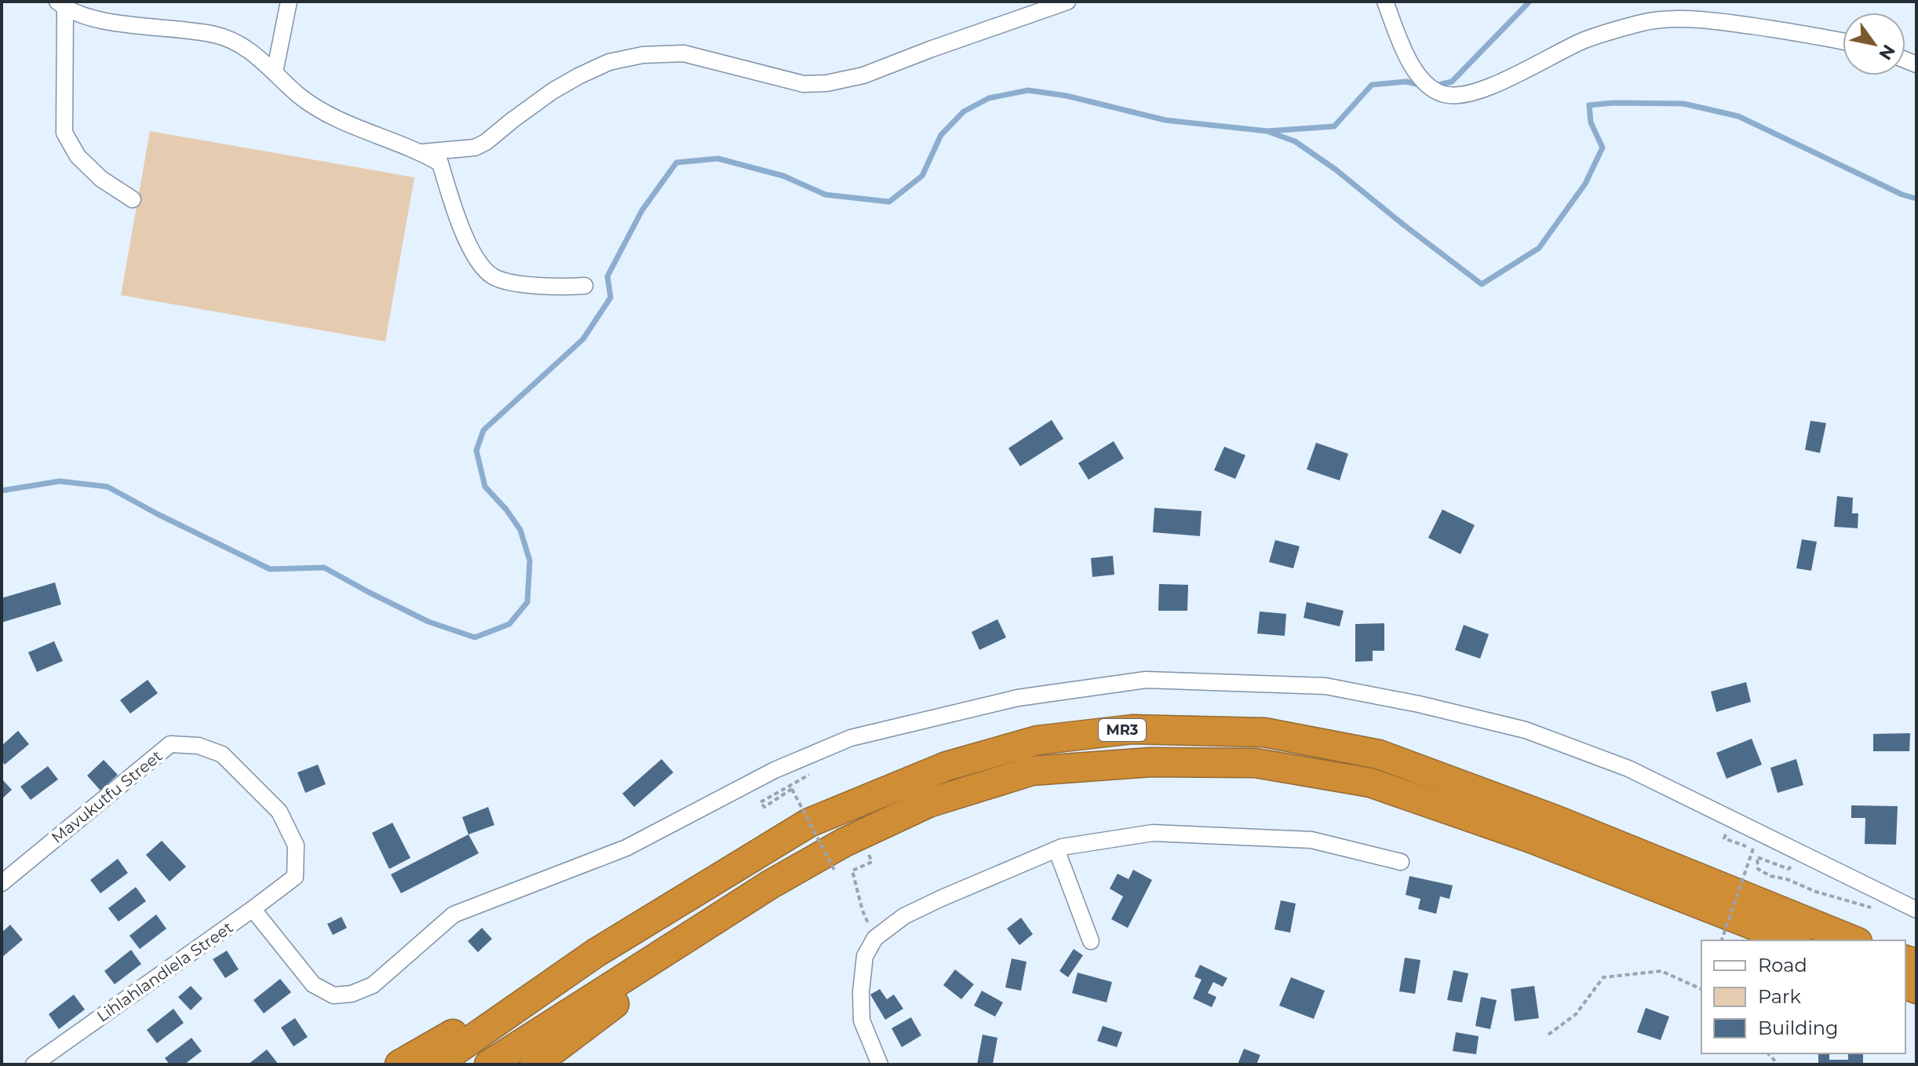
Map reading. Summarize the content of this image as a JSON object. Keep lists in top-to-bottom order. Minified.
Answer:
{"streets":{"highway":["MR3"],"street":["Mavukutfu Street","Lihlahlandlela Street"]},"crossings":[["Mavukutfu Street","Lihlahlandlela Street"]],"legend":["Road","Park","Building"],"north":"bottom right"}
